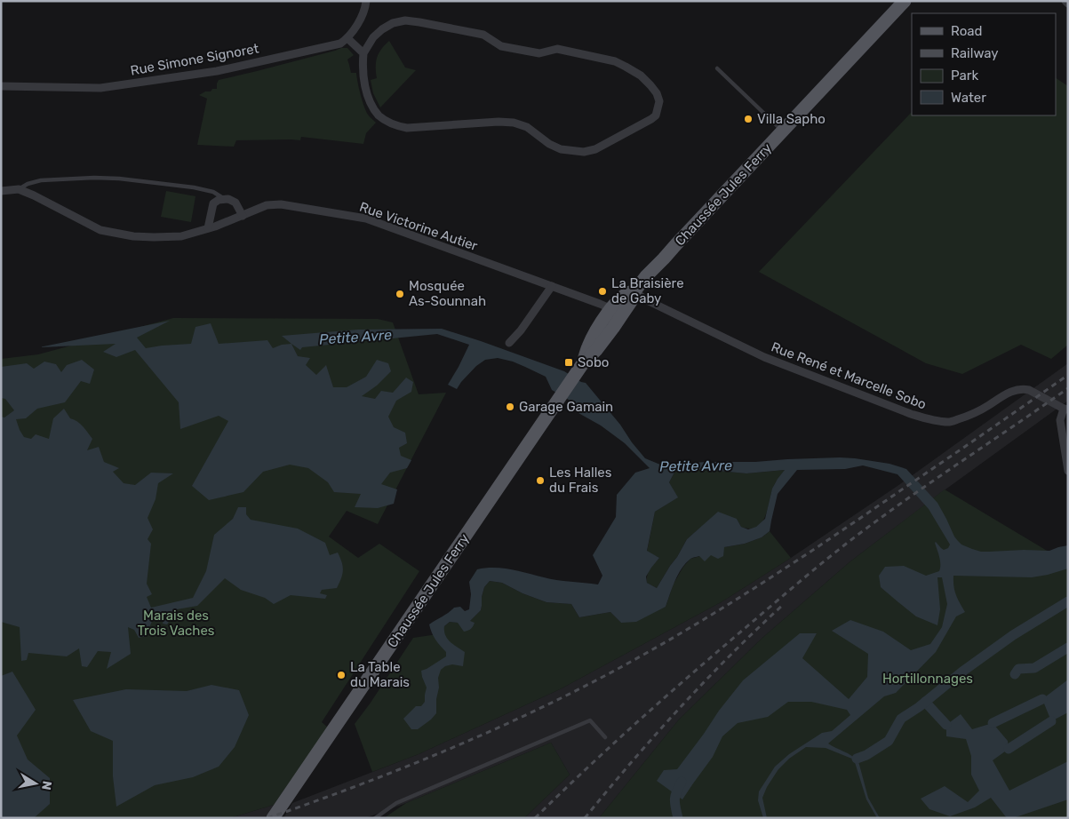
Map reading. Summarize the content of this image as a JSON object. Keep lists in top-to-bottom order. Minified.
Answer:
{"streets":{"main road":["Chaussée Jules Ferry"],"street":["Rue Simone Signoret","Rue Victorine Autier","Rue René et Marcelle Sobo"]},"crossings":[["Chaussée Jules Ferry","Rue Victorine Autier"],["Chaussée Jules Ferry","Rue René et Marcelle Sobo"]],"water":["Petite Avre"],"parks":["Marais des Trois Vaches","Hortillonnages"],"places":{"other":["Villa Sapho","La Braisière de Gaby","Mosquée As-Sounnah","Garage Gamain","Les Halles du Frais","La Table du Marais"],"transit":["Sobo"]},"legend":["Road","Railway","Park","Water"],"north":"right"}
